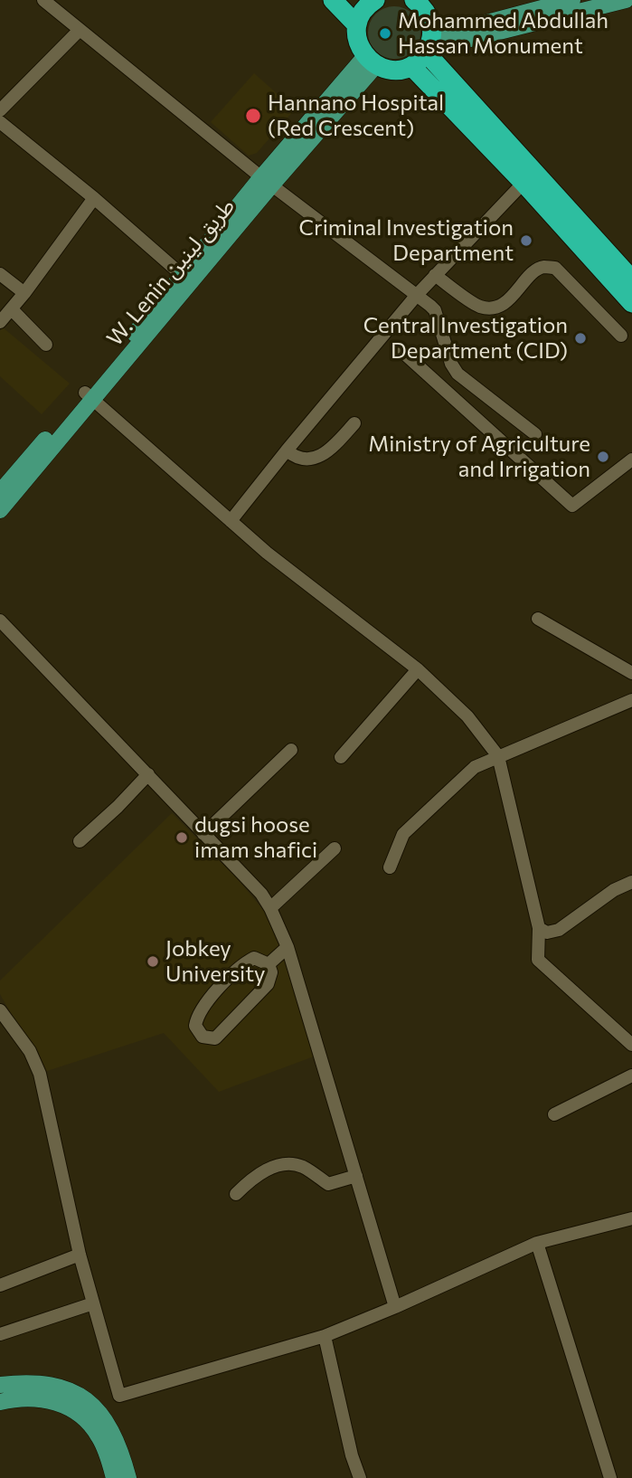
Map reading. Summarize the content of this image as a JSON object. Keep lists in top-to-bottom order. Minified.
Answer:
{"places":["Mohammed Abdullah Hassan Monument","Hannano Hospital (Red Crescent)","Criminal Investigation Department","Central Investigation Department (CID)","Ministry of Agriculture and Irrigation","dugsi hoose imam shafici","Jobkey University"]}
